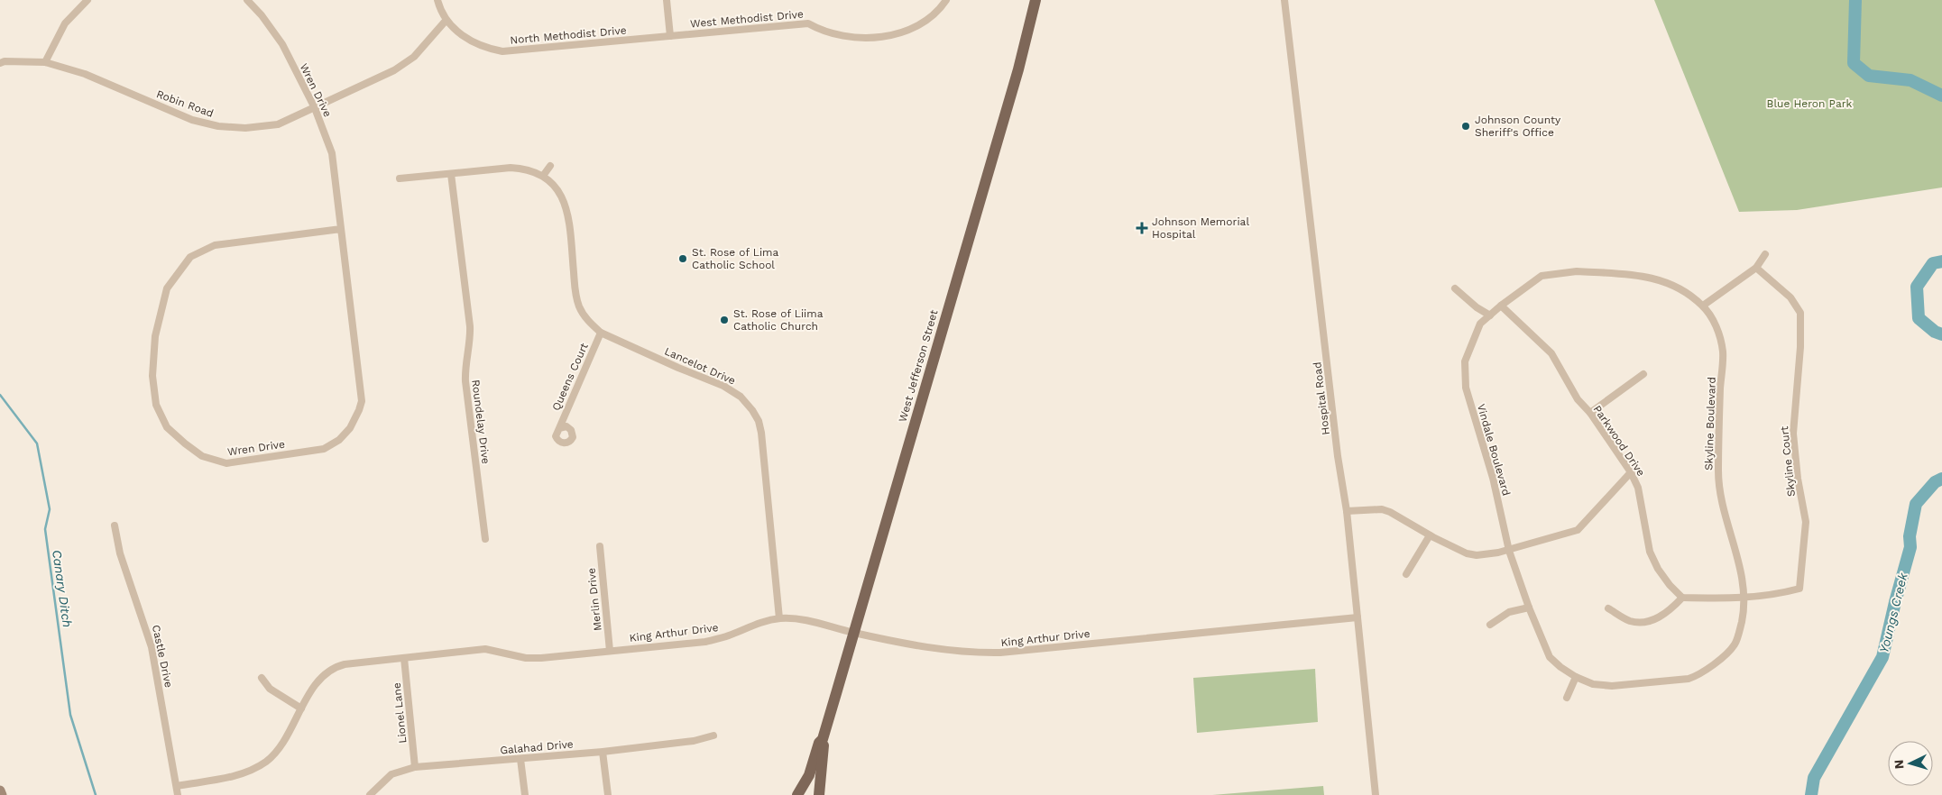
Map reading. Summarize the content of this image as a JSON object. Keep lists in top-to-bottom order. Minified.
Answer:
{"streets":{"main road":["West Jefferson Street"],"street":["West Methodist Drive","North Methodist Drive","Wren Drive","Robin Road","Lancelot Drive","Queens Court","Hospital Road","Roundelay Drive","Skyline Boulevard","Parkwood Drive","Vindale Boulevard","Skyline Court","Merlin Drive","King Arthur Drive","Castle Drive","Lionel Lane","Galahad Drive"]},"crossings":[["West Methodist Drive","North Methodist Drive"],["North Methodist Drive","Robin Road"],["Wren Drive","Robin Road"],["Lancelot Drive","Queens Court"],["Lancelot Drive","Roundelay Drive"],["Lancelot Drive","King Arthur Drive"],["West Jefferson Street","King Arthur Drive"],["Hospital Road","King Arthur Drive"],["Skyline Boulevard","Parkwood Drive"],["Skyline Boulevard","Vindale Boulevard"],["Skyline Boulevard","Skyline Court"],["Parkwood Drive","Vindale Boulevard"],["Merlin Drive","King Arthur Drive"],["King Arthur Drive","Castle Drive"],["King Arthur Drive","Lionel Lane"],["Lionel Lane","Galahad Drive"]],"water":["Canary Ditch","Youngs Creek"],"parks":["Blue Heron Park"],"places":{"other":["Johnson County Sheriff's Office","St. Rose of Lima Catholic School","St. Rose of Liima Catholic Church"],"health":["Johnson Memorial Hospital"]},"north":"left"}
